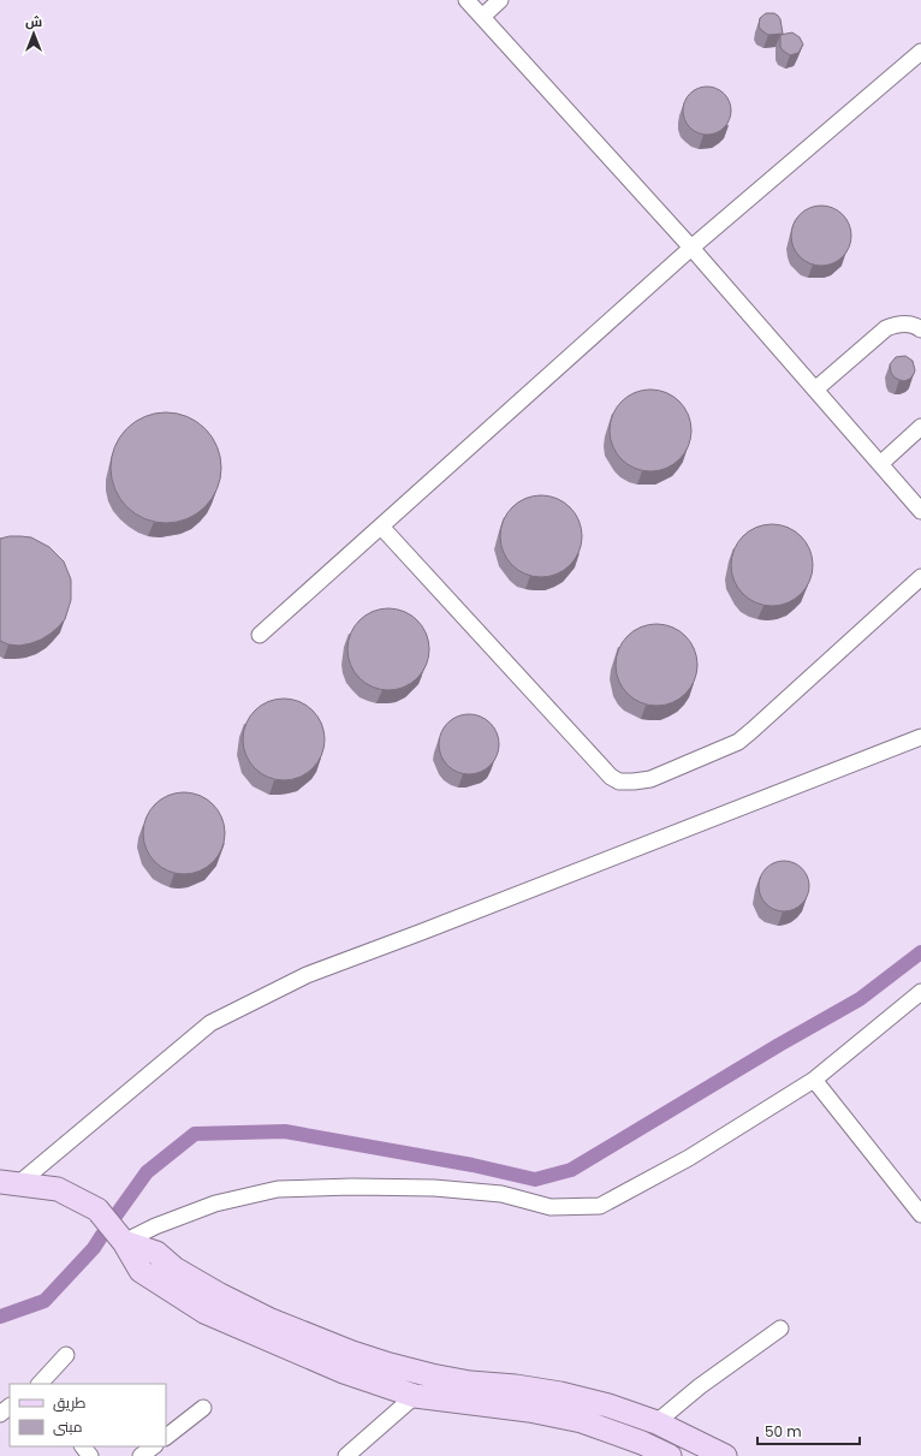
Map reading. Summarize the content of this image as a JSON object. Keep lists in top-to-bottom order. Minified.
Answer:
{"legend":["طريق","مبنى"],"scale_bar":"50 m","north":"top"}
